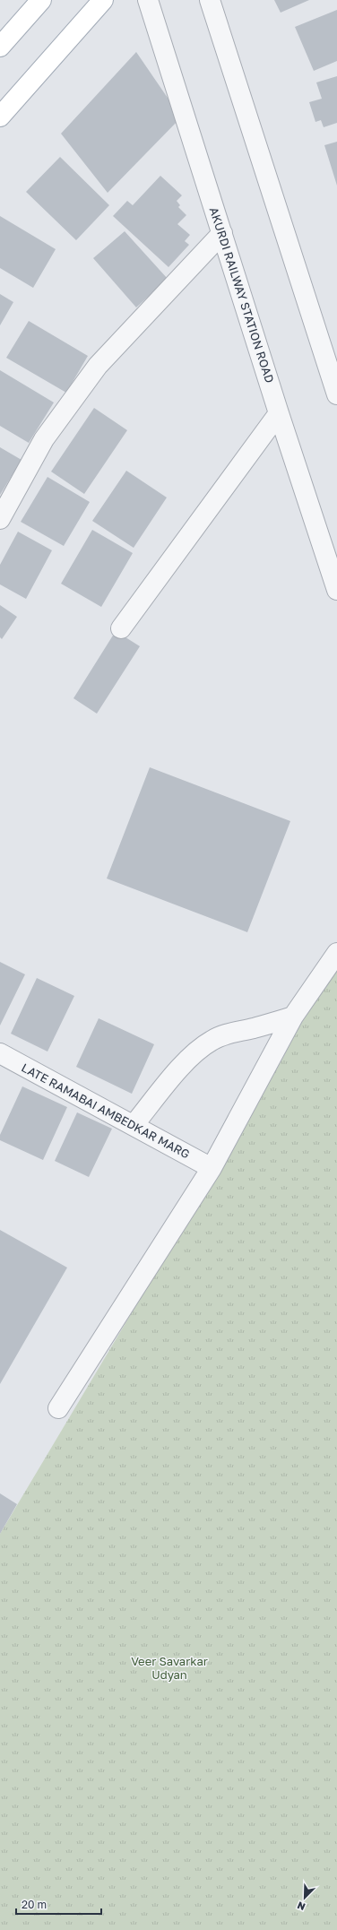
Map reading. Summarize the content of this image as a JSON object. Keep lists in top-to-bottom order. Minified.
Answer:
{"streets":{"street":["AKURDI RAILWAY STATION ROAD","LATE RAMABAI AMBEDKAR MARG"]},"parks":["Veer Savarkar Udyan"],"scale_bar":"20 m","north":"bottom left"}
